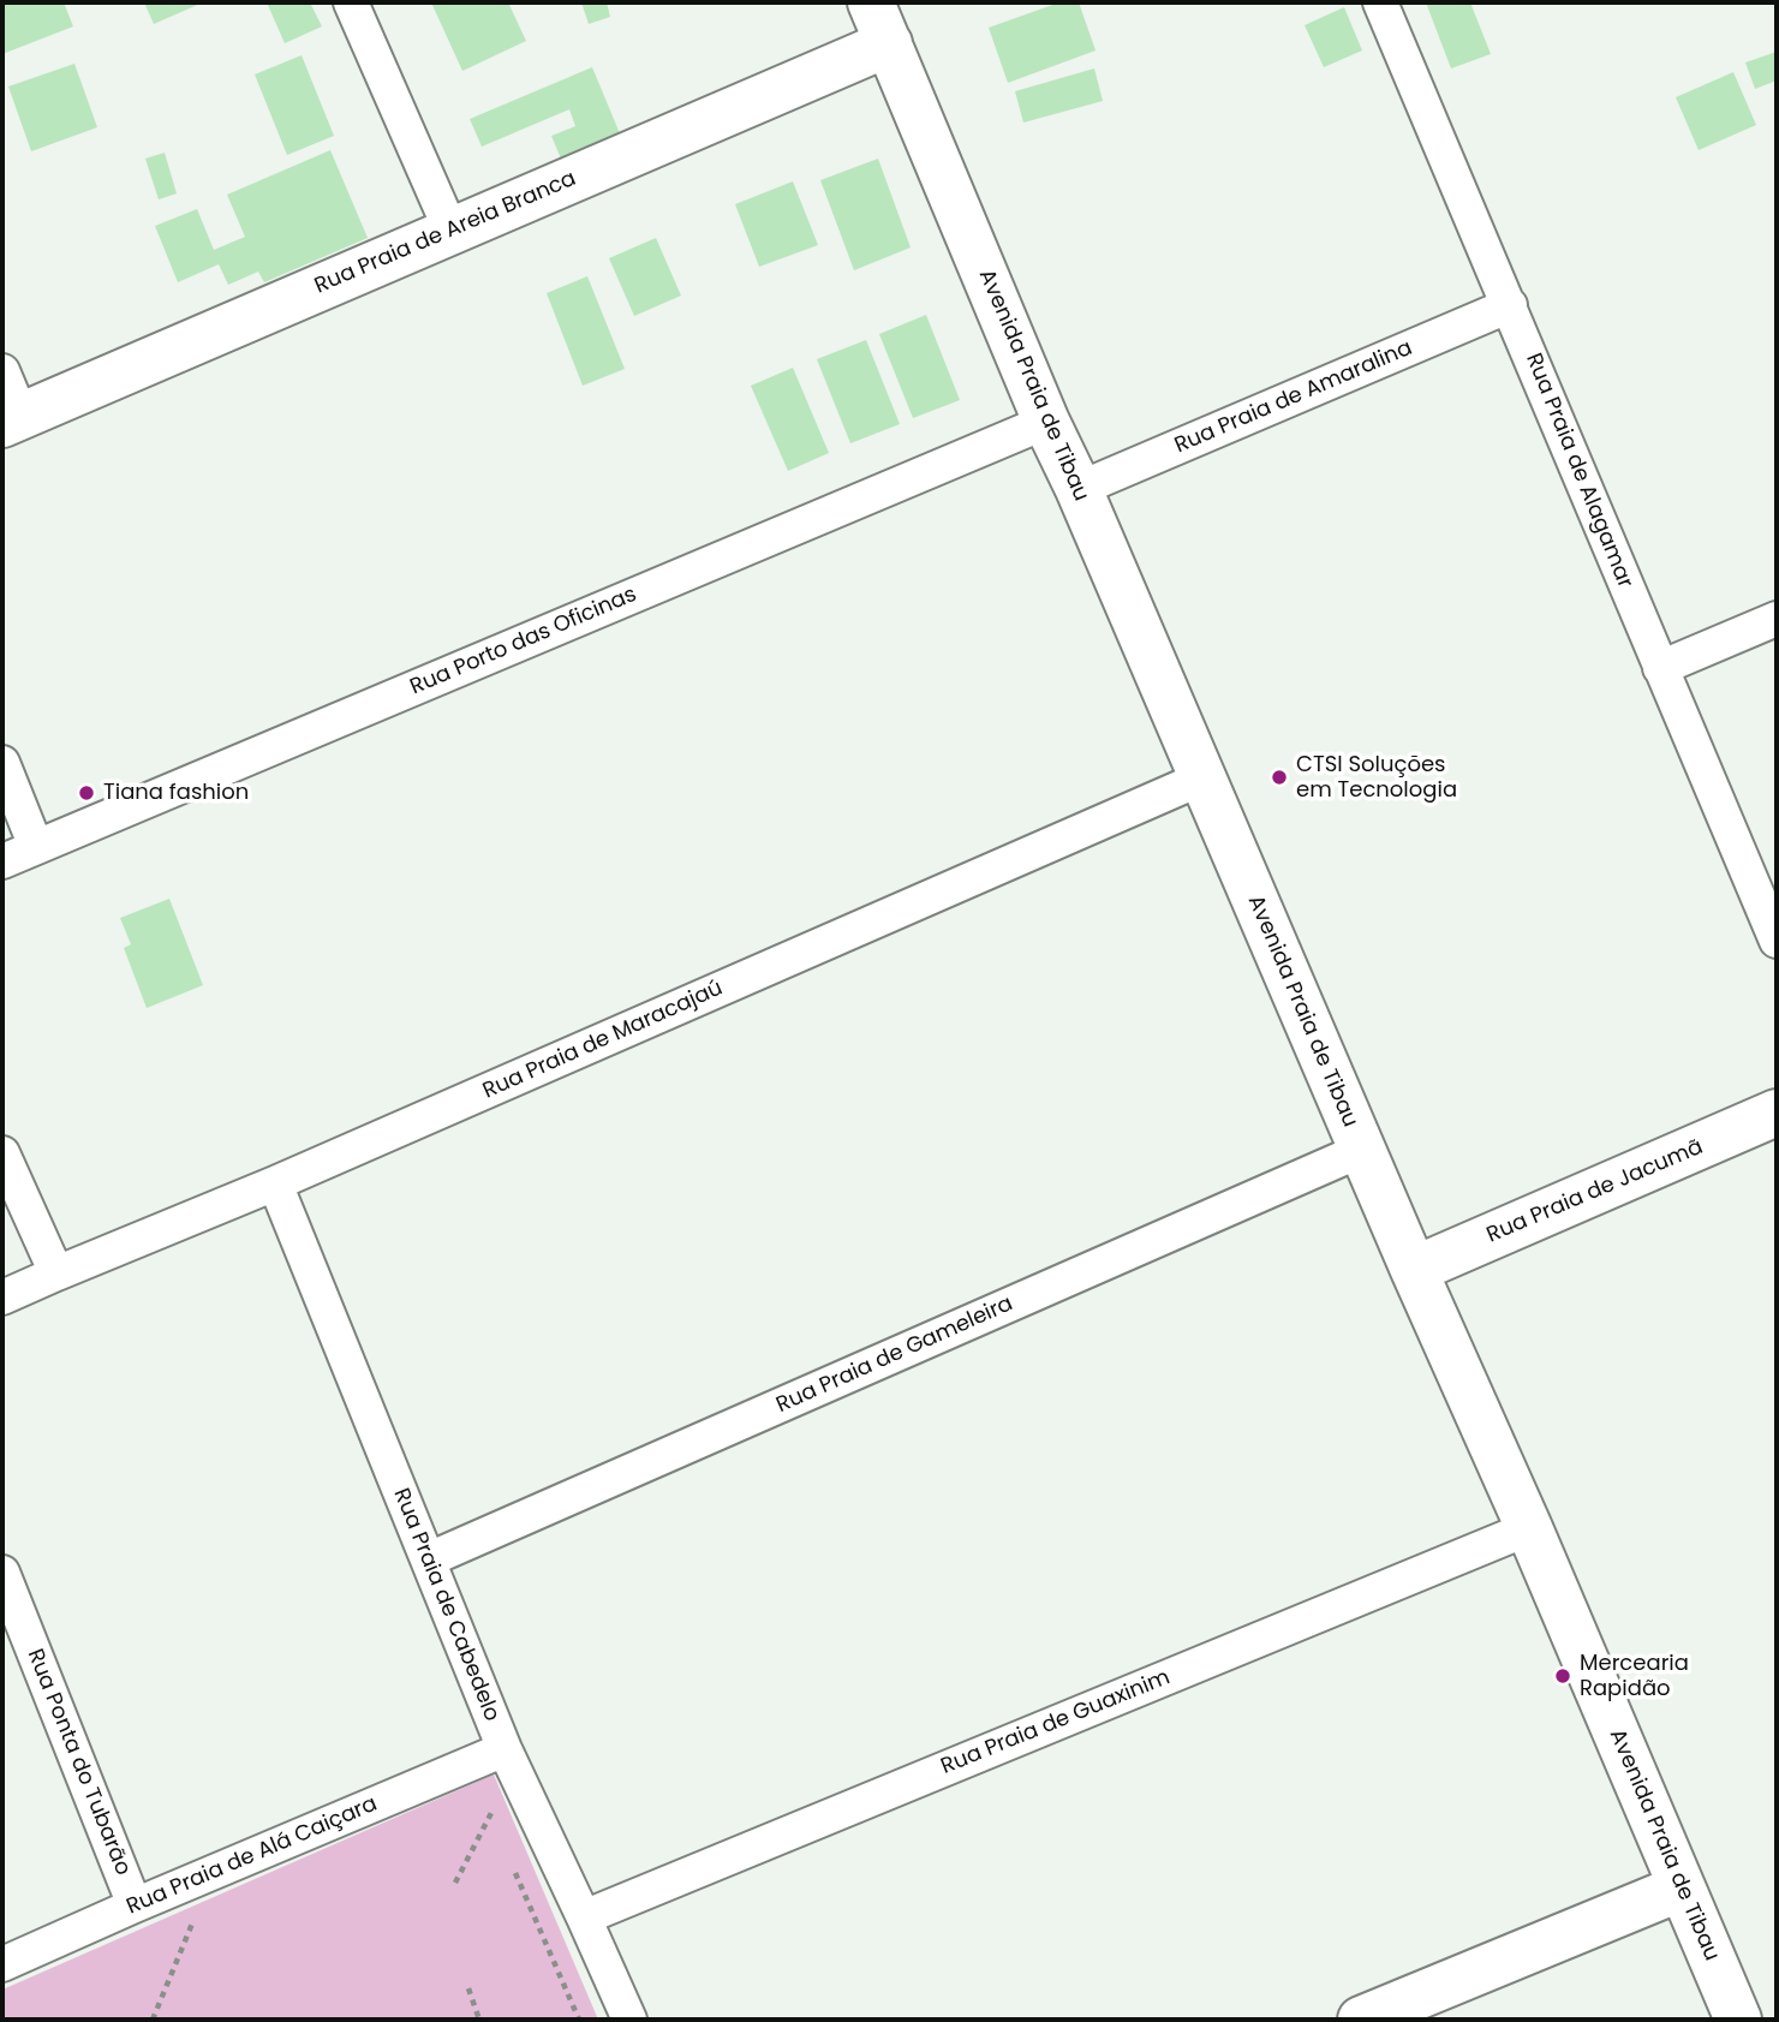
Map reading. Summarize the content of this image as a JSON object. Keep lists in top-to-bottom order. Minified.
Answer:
{"streets":{"main road":["Rua Praia de Areia Branca","Avenida Praia de Tibau","Rua Praia de Jacumã"],"street":["Rua Praia de Amaralina","Rua Praia de Alagamar","Rua Porto das Oficinas","Rua Praia de Maracajaú","Rua Praia de Gameleira","Rua Praia de Cabedelo","Rua Praia de Guaxinim","Rua Ponta do Tubarão","Rua Praia de Alá Caiçara"]},"crossings":[["Rua Praia de Areia Branca","Avenida Praia de Tibau"],["Avenida Praia de Tibau","Rua Praia de Amaralina"],["Avenida Praia de Tibau","Rua Porto das Oficinas"],["Avenida Praia de Tibau","Rua Praia de Maracajaú"],["Avenida Praia de Tibau","Rua Praia de Jacumã"],["Avenida Praia de Tibau","Rua Praia de Gameleira"],["Avenida Praia de Tibau","Rua Praia de Guaxinim"],["Rua Praia de Amaralina","Rua Praia de Alagamar"],["Rua Praia de Maracajaú","Rua Praia de Cabedelo"],["Rua Praia de Gameleira","Rua Praia de Cabedelo"],["Rua Praia de Cabedelo","Rua Praia de Guaxinim"],["Rua Praia de Cabedelo","Rua Praia de Alá Caiçara"],["Rua Ponta do Tubarão","Rua Praia de Alá Caiçara"]],"places":["CTSI Soluções em Tecnologia","Tiana fashion","Mercearia Rapidão"]}
